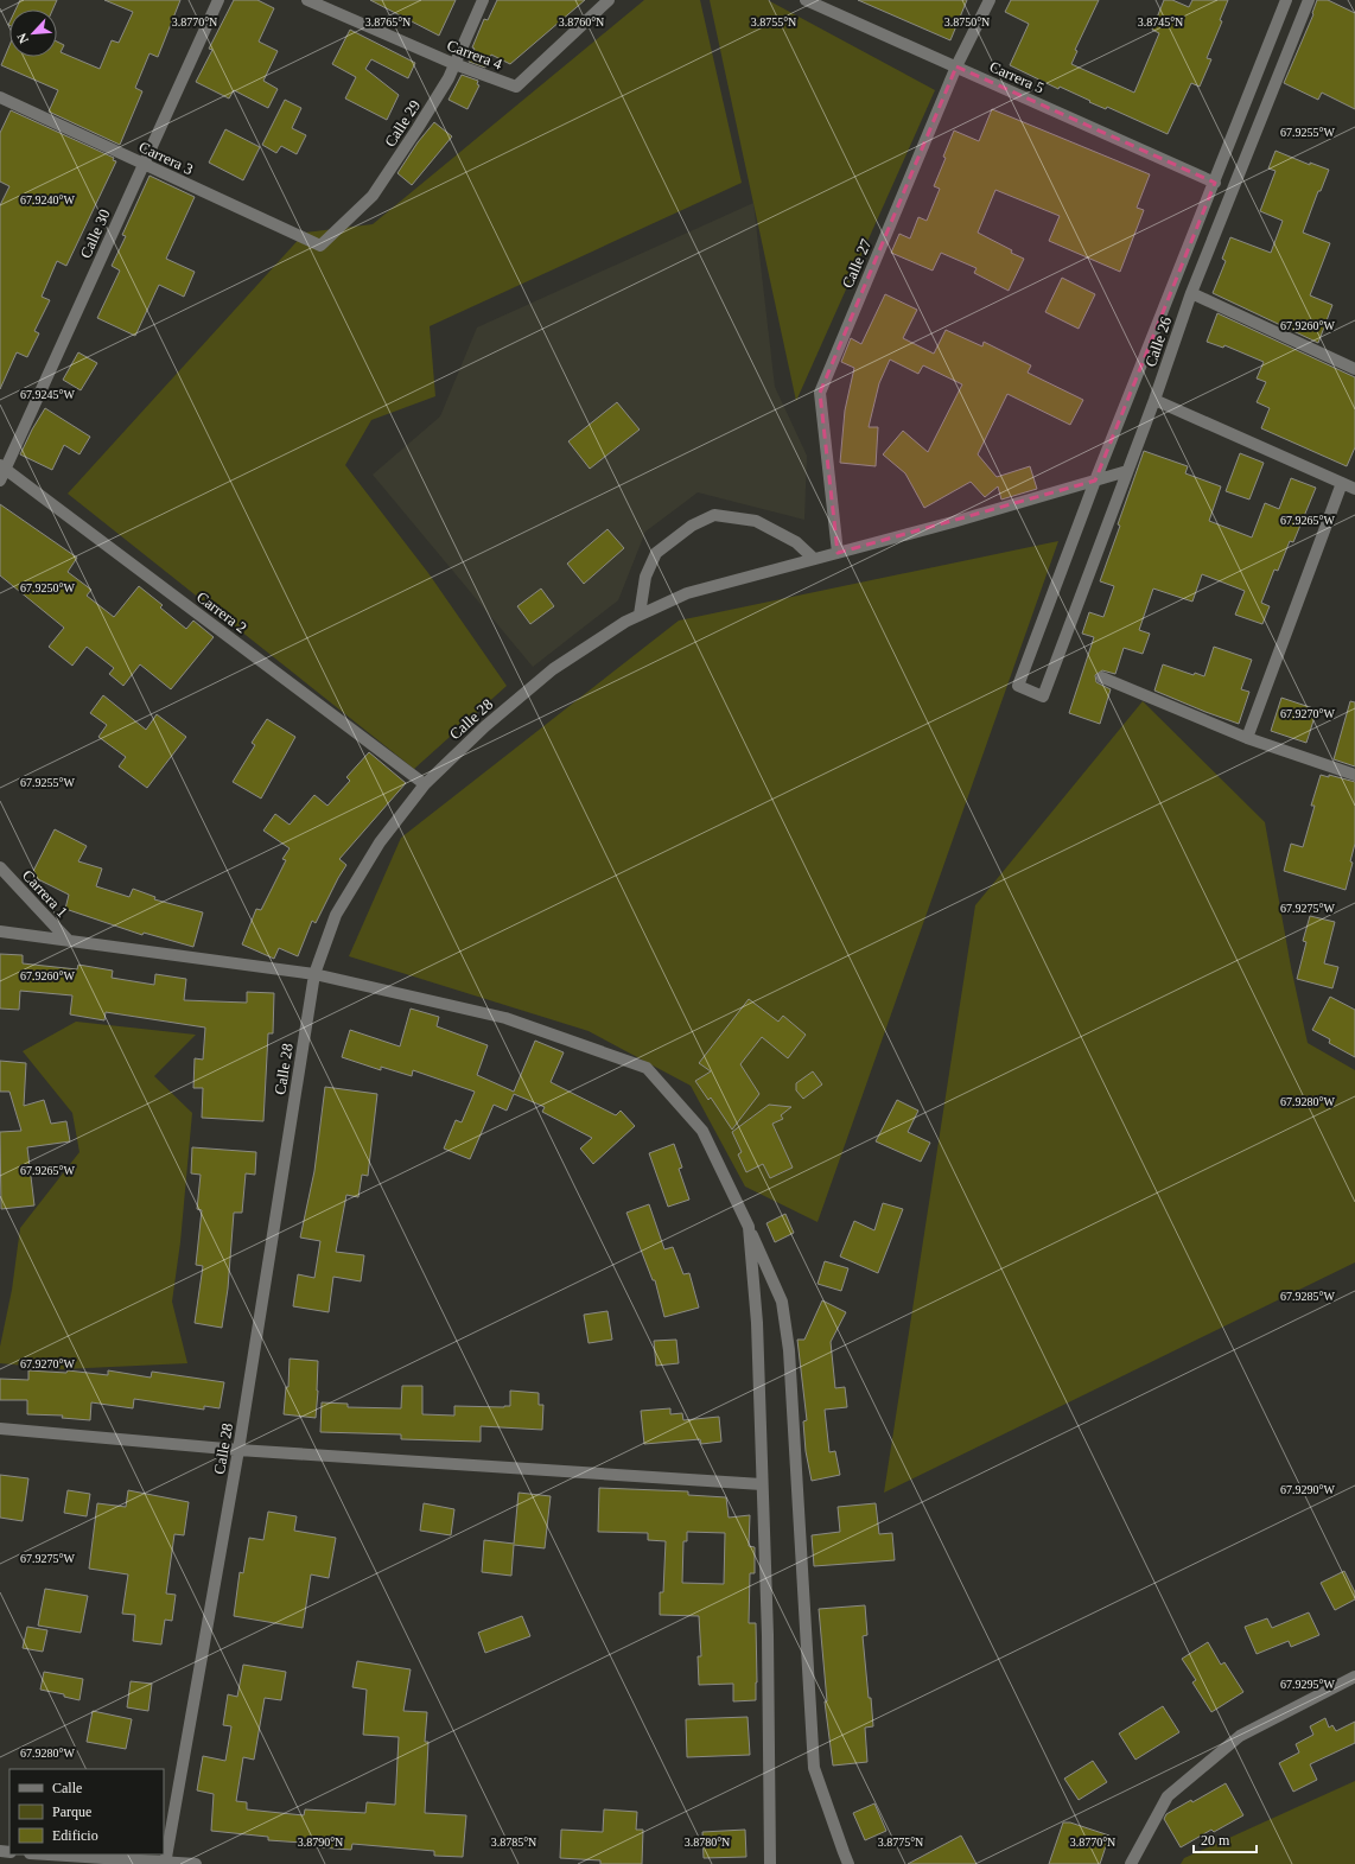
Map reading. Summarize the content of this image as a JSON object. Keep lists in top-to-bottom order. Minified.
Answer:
{"streets":{"street":["Carrera 4","Carrera 5","Calle 29","Carrera 3","Calle 30","Calle 27","Calle 26","Carrera 2","Calle 28","Carrera 1"]},"crossings":[["Carrera 4","Calle 29"],["Carrera 5","Calle 27"],["Carrera 5","Calle 26"],["Calle 29","Carrera 3"],["Carrera 3","Calle 30"],["Calle 30","Carrera 2"],["Calle 27","Calle 28"],["Calle 26","Calle 28"],["Carrera 2","Calle 28"]],"legend":["Calle","Parque","Edificio"],"scale_bar":"20 m","north":"bottom left","coordinates":["3.8750°N","3.8745°N","3.8770°N","3.8765°N","3.8760°N","3.8755°N","67.9255°W","67.9240°W","67.9260°W","67.9245°W","67.9265°W","67.9250°W","67.9270°W","67.9275°W","67.9280°W","67.9285°W","67.9290°W","67.9295°W","3.8790°N","3.8785°N","3.8780°N","3.8775°N"]}
